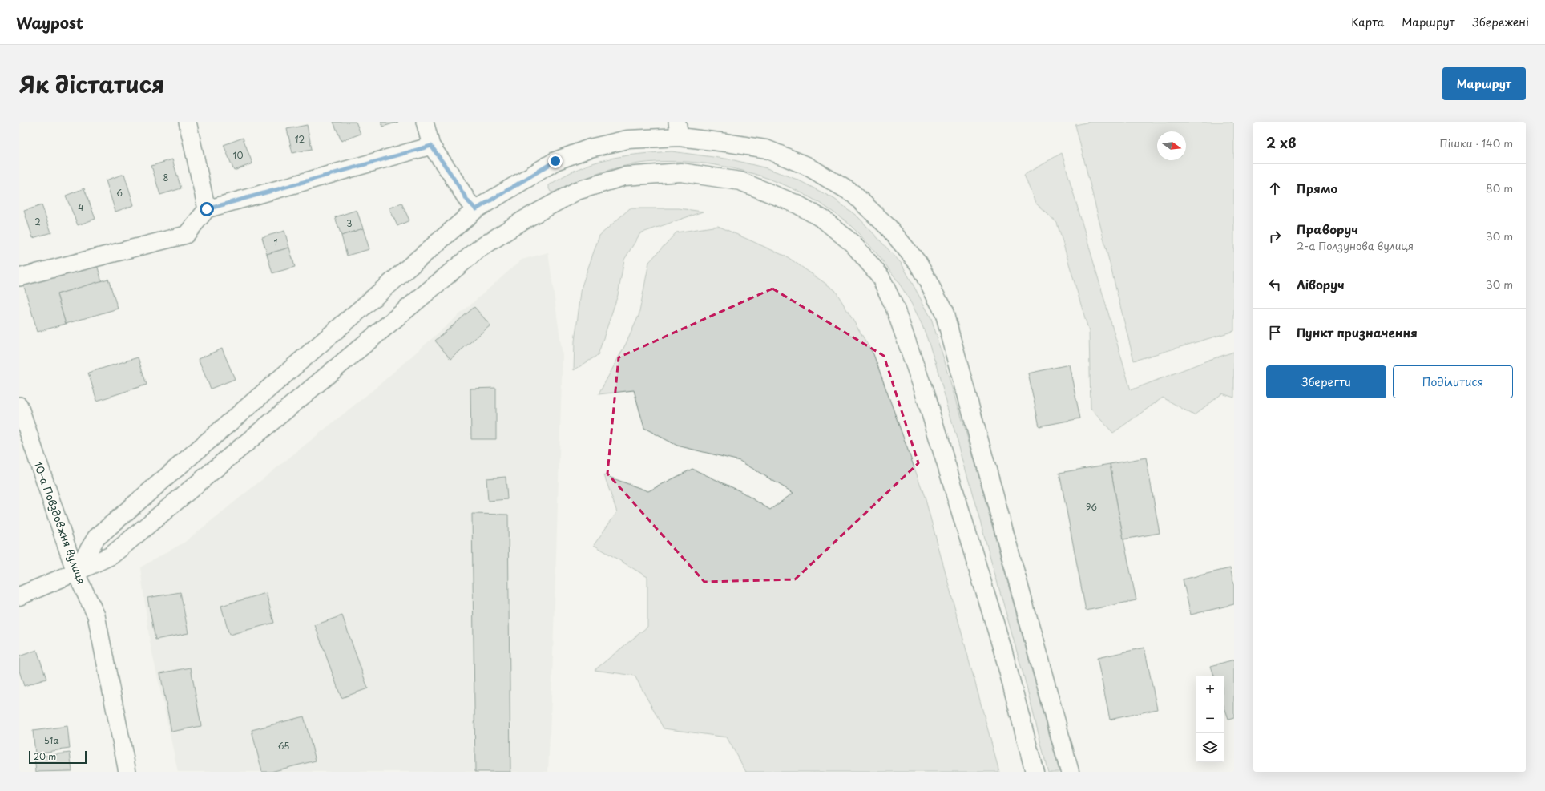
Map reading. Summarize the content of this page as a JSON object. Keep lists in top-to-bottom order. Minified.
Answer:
{"streets":{"street":["10-а Повздовжня вулиця"]},"house_numbers":["12","10","8","6","4","2","3","1","96","51а","65"],"scale_bar":"20 m","north":"right","page":{"header":"Waypost","nav":["Карта","Маршрут","Збережені"],"title":"Як дістатися","buttons":["Маршрут",["Зберегти","Поділитися"]],"heading":["2 хв","Пішки · 140 m"],"list":[["Прямо","80 m"],["Праворуч","2-а Ползунова вулиця","30 m"],["Ліворуч","30 m"],"Пункт призначення"],"map_buttons":["+","−"],"scale":"20 m"}}
